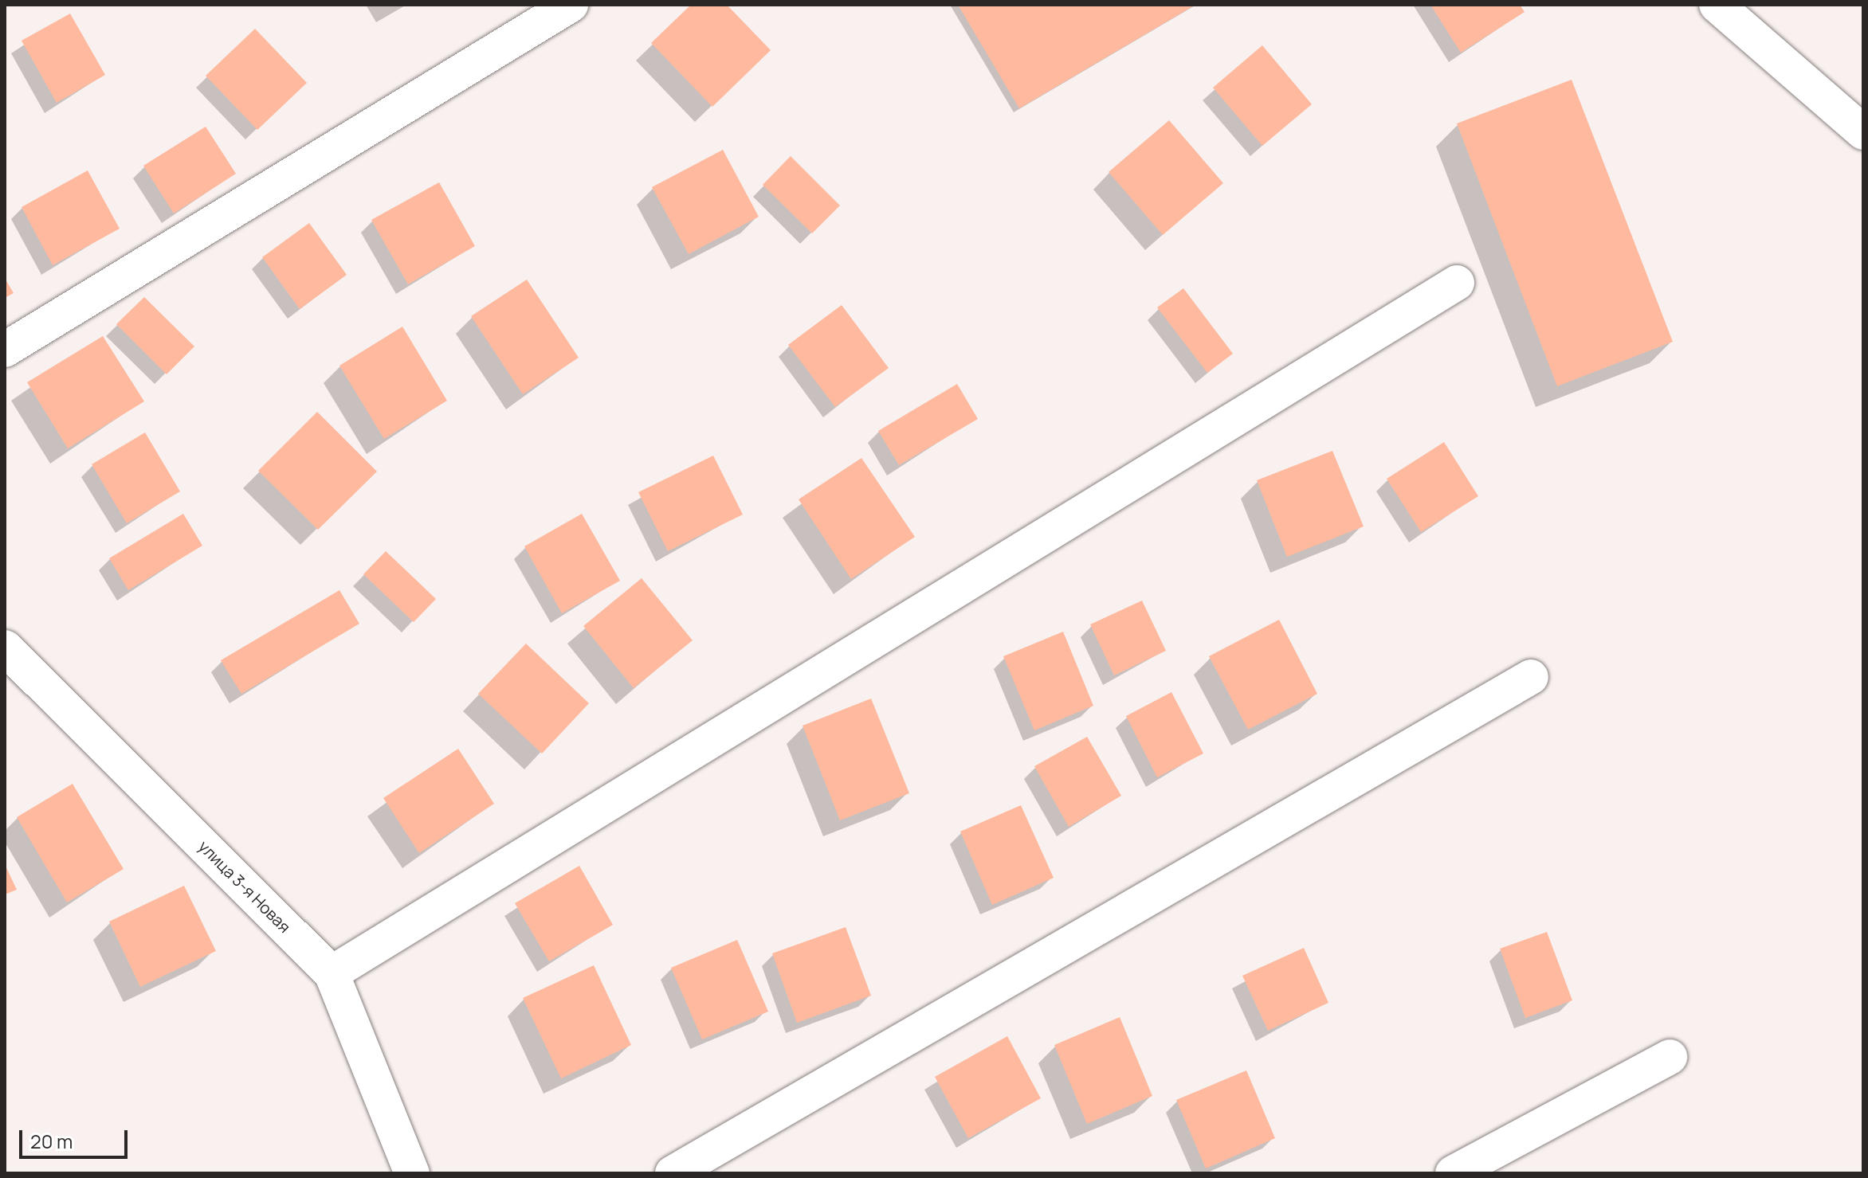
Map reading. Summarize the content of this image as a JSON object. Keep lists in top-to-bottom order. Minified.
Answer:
{"streets":{"street":["улица 3-я Новая"]},"scale_bar":"20 m"}
